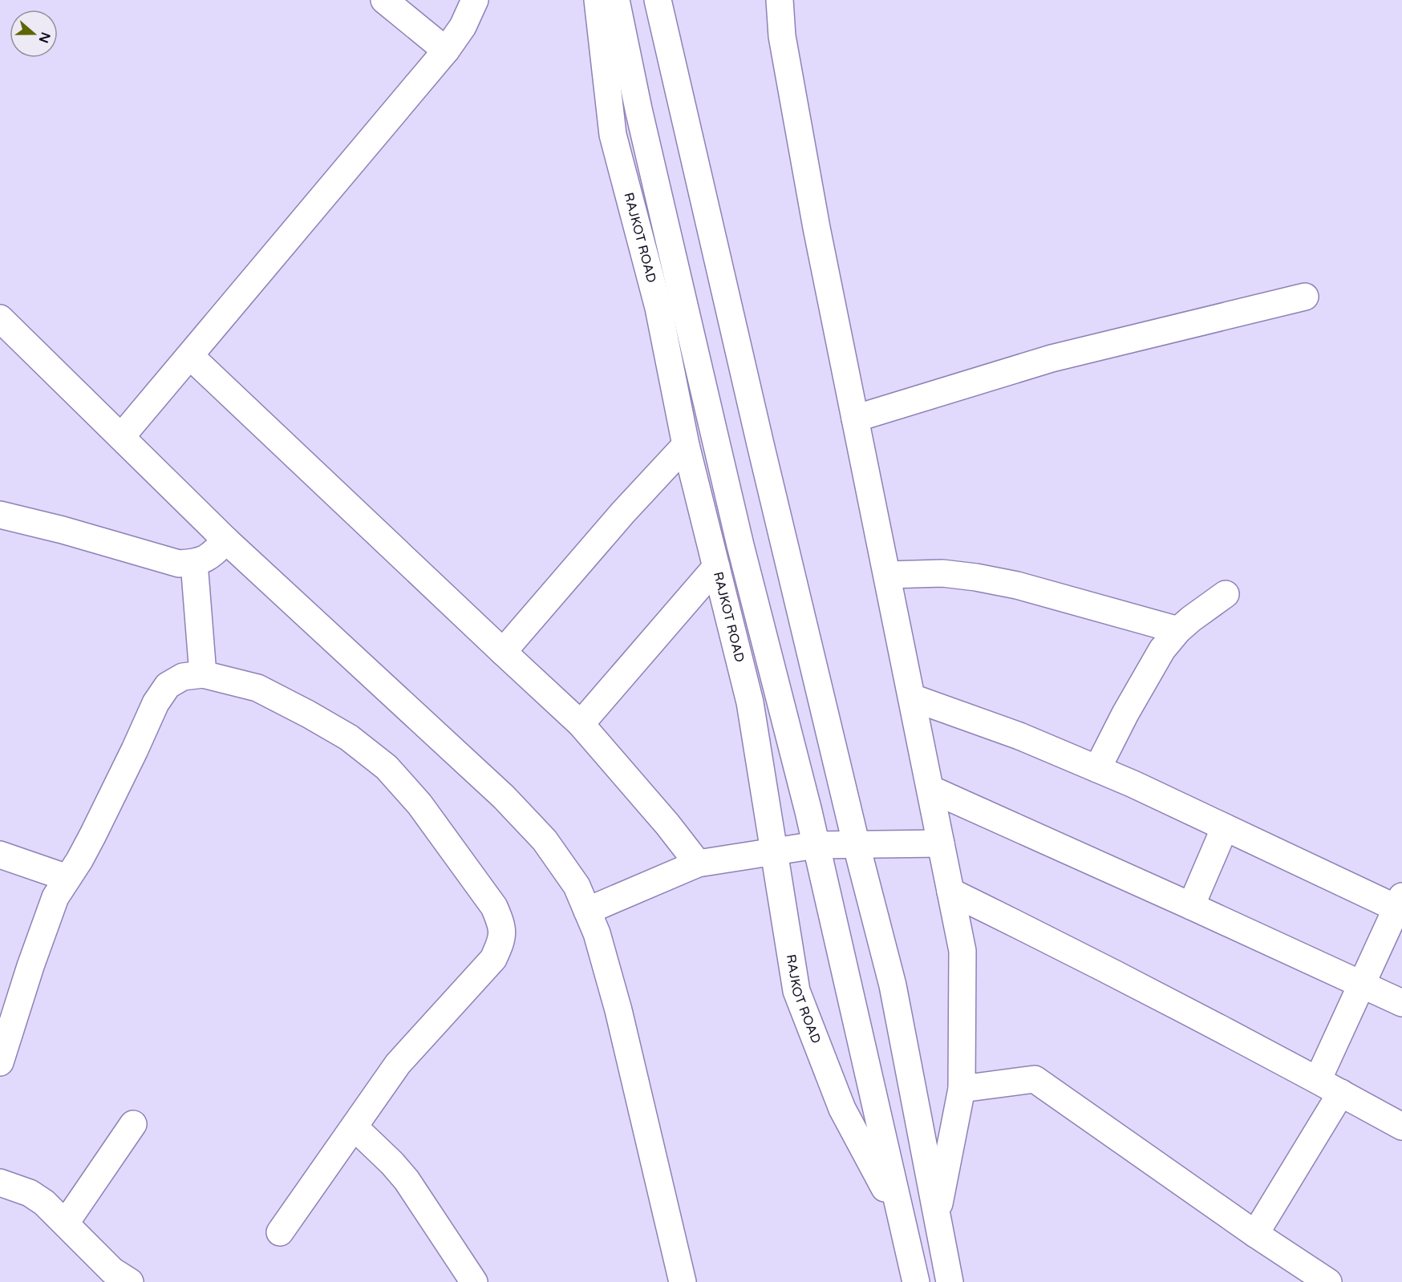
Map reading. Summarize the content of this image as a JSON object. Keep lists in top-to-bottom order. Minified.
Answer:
{"streets":{"main road":["RAJKOT ROAD"]},"north":"right"}
